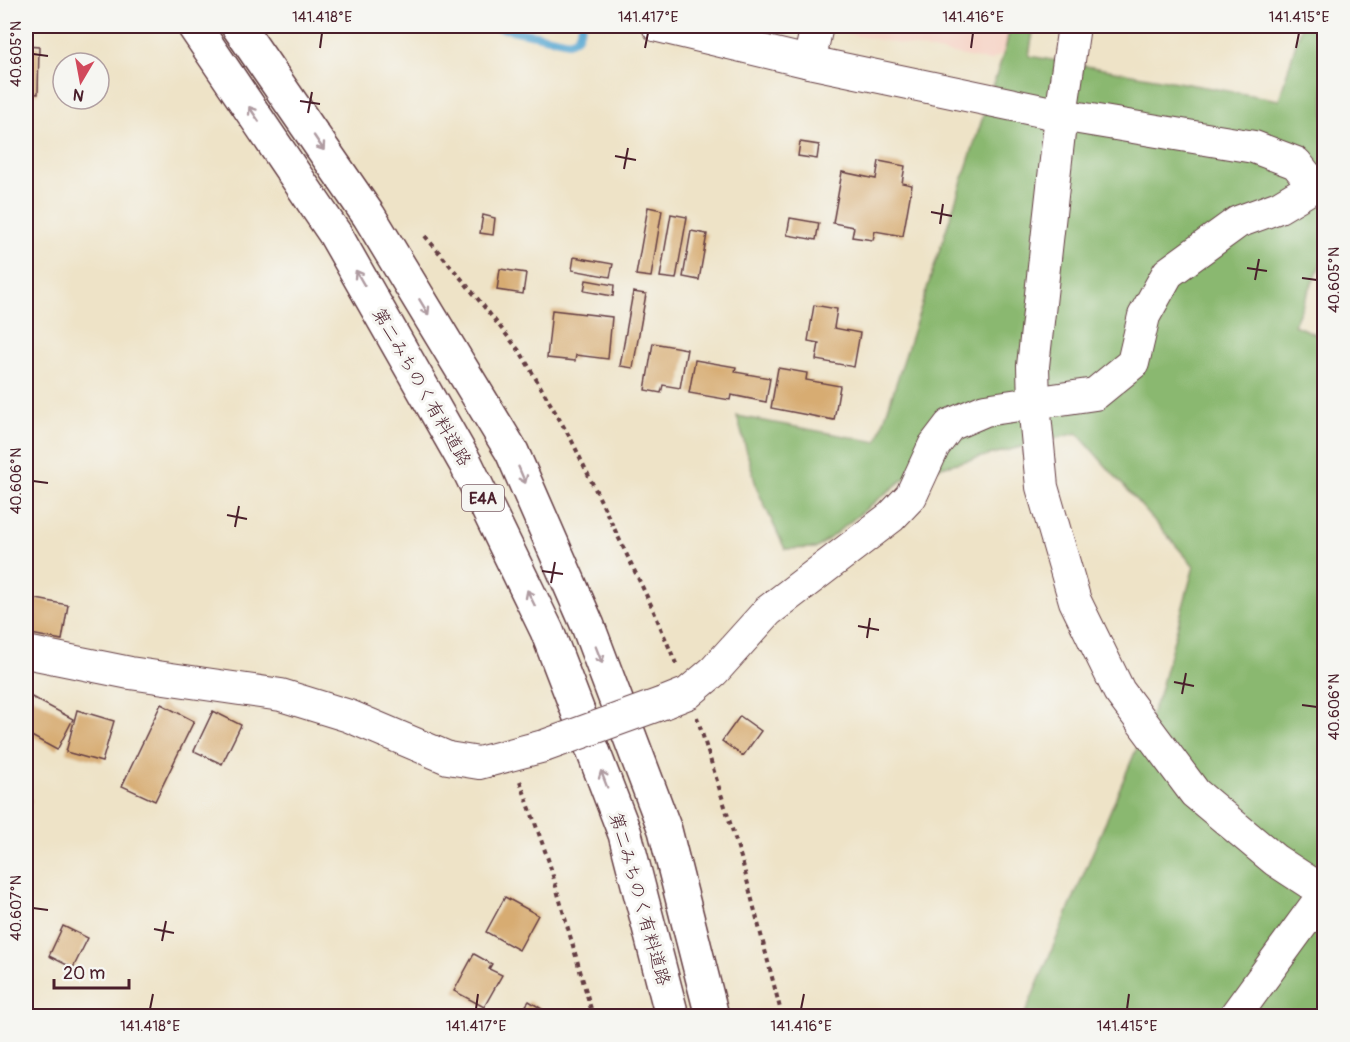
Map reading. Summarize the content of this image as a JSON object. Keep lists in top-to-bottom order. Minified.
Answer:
{"streets":{"highway":["第二みちのく有料道路","E4A"]},"scale_bar":"20 m","north":"bottom","coordinates":["141.418°E","141.417°E","141.416°E","141.415°E","40.605°N","40.606°N","40.607°N"]}
